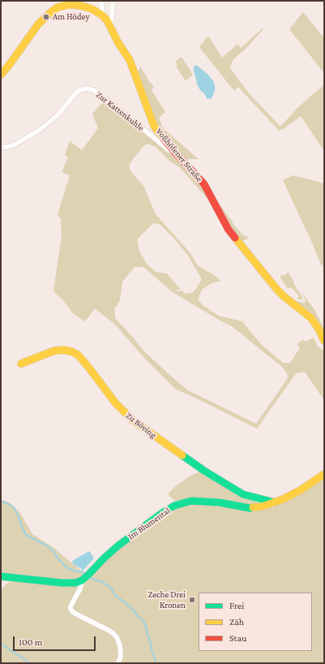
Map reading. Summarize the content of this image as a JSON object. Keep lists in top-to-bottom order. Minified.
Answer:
{"streets":{"street":["Zur Kattenkuhle","Voßhöfener Straße","Zu Böving","Im Blumental"]},"crossings":[["Zur Kattenkuhle","Voßhöfener Straße"],["Zu Böving","Im Blumental"]],"places":["Am Hödey","Zeche Drei Kronen"],"legend":["Frei","Zäh","Stau"],"scale_bar":"100 m"}
